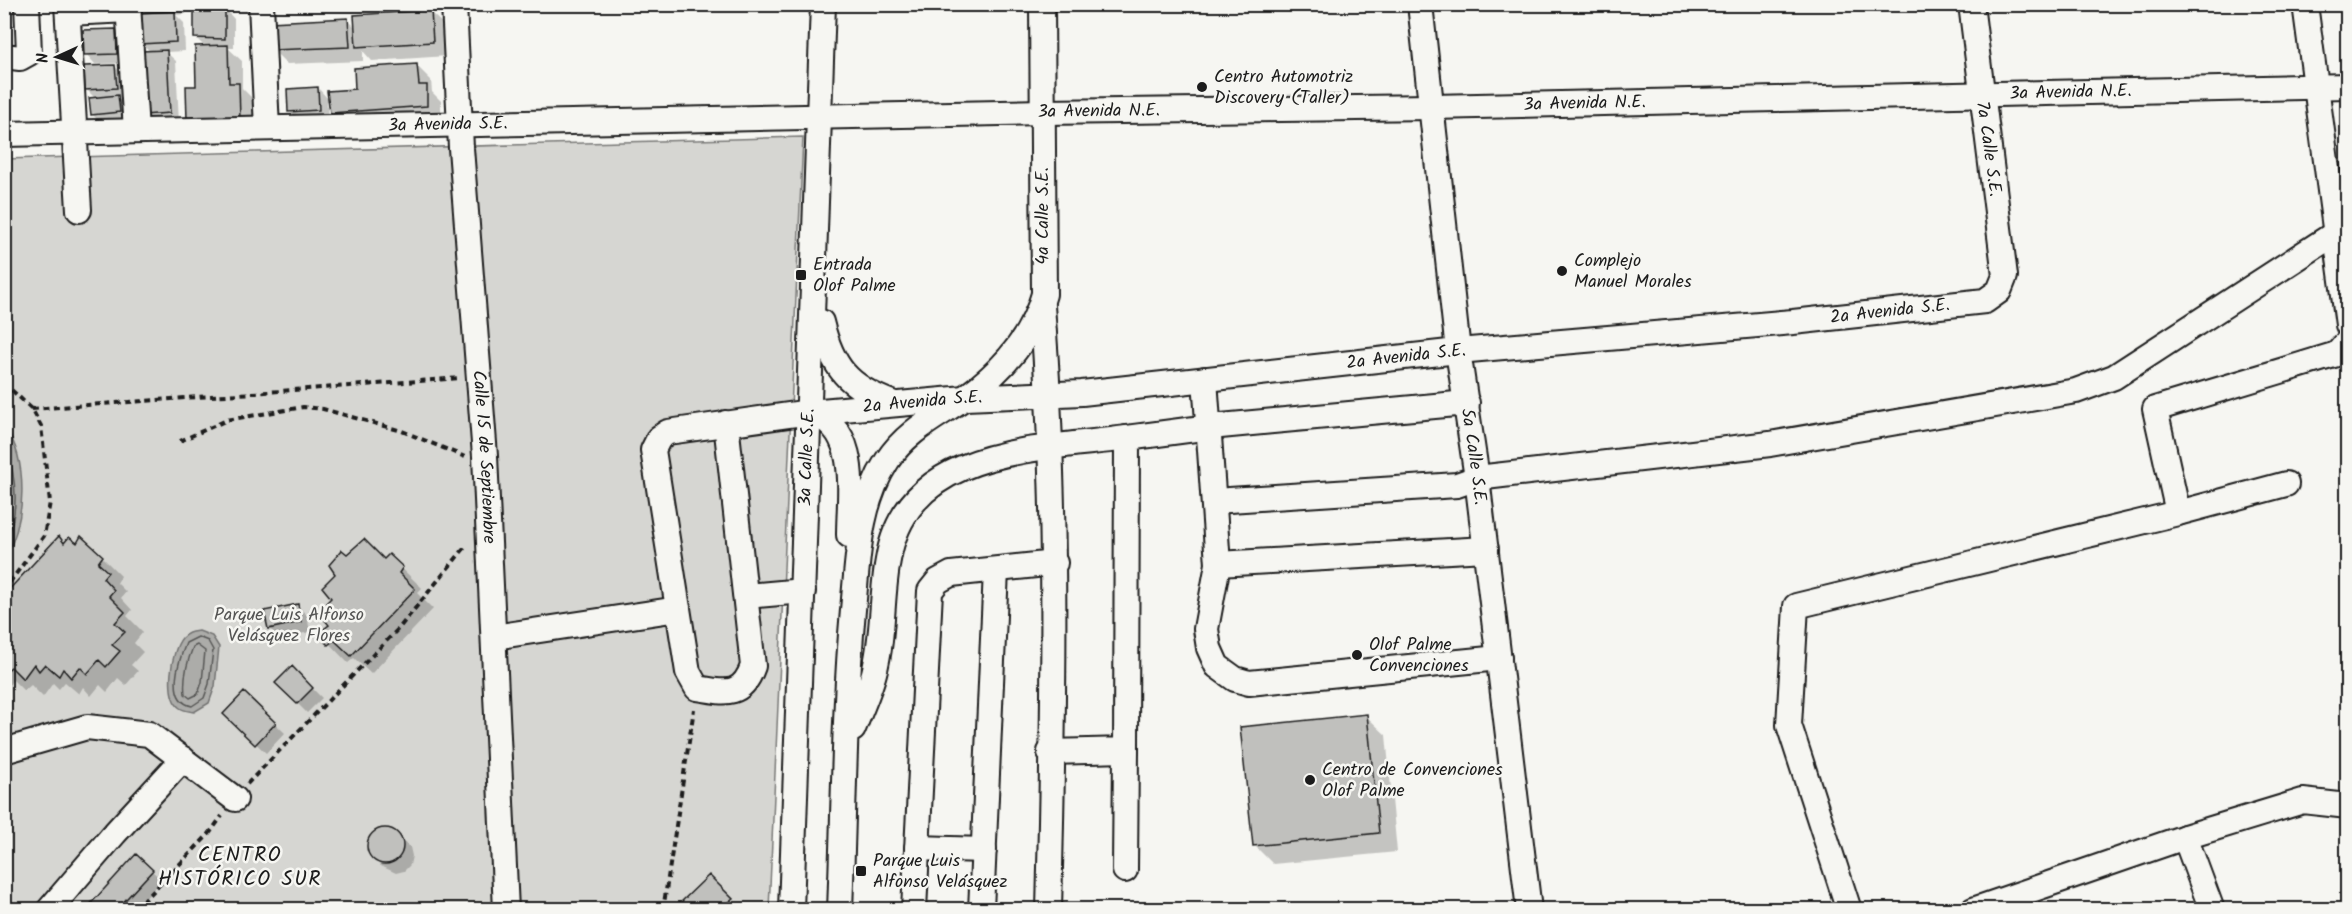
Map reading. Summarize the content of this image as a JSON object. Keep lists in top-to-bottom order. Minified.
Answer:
{"streets":{"street":["3a Avenida N.E.","3a Avenida S.E.","7a Calle S.E.","4a Calle S.E.","2a Avenida S.E.","Calle 15 de Septiembre","3a Calle S.E.","5a Calle S.E."]},"crossings":[["3a Avenida N.E.","3a Avenida S.E."],["3a Avenida N.E.","7a Calle S.E."],["3a Avenida N.E.","4a Calle S.E."],["3a Avenida N.E.","3a Calle S.E."],["3a Avenida N.E.","5a Calle S.E."],["3a Avenida S.E.","Calle 15 de Septiembre"],["3a Avenida S.E.","3a Calle S.E."],["7a Calle S.E.","2a Avenida S.E."],["4a Calle S.E.","2a Avenida S.E."],["2a Avenida S.E.","3a Calle S.E."],["2a Avenida S.E.","5a Calle S.E."]],"districts":["CENTRO HISTÓRICO SUR"],"parks":["Parque Luis Alfonso Velásquez Flores"],"places":{"other":["Centro Automotriz Discovery (Taller)","Complejo Manuel Morales","Olof Palme Convenciones","Centro de Convenciones Olof Palme"],"transit":["Entrada Olof Palme","Parque Luis Alfonso Velásquez"]},"north":"left"}
